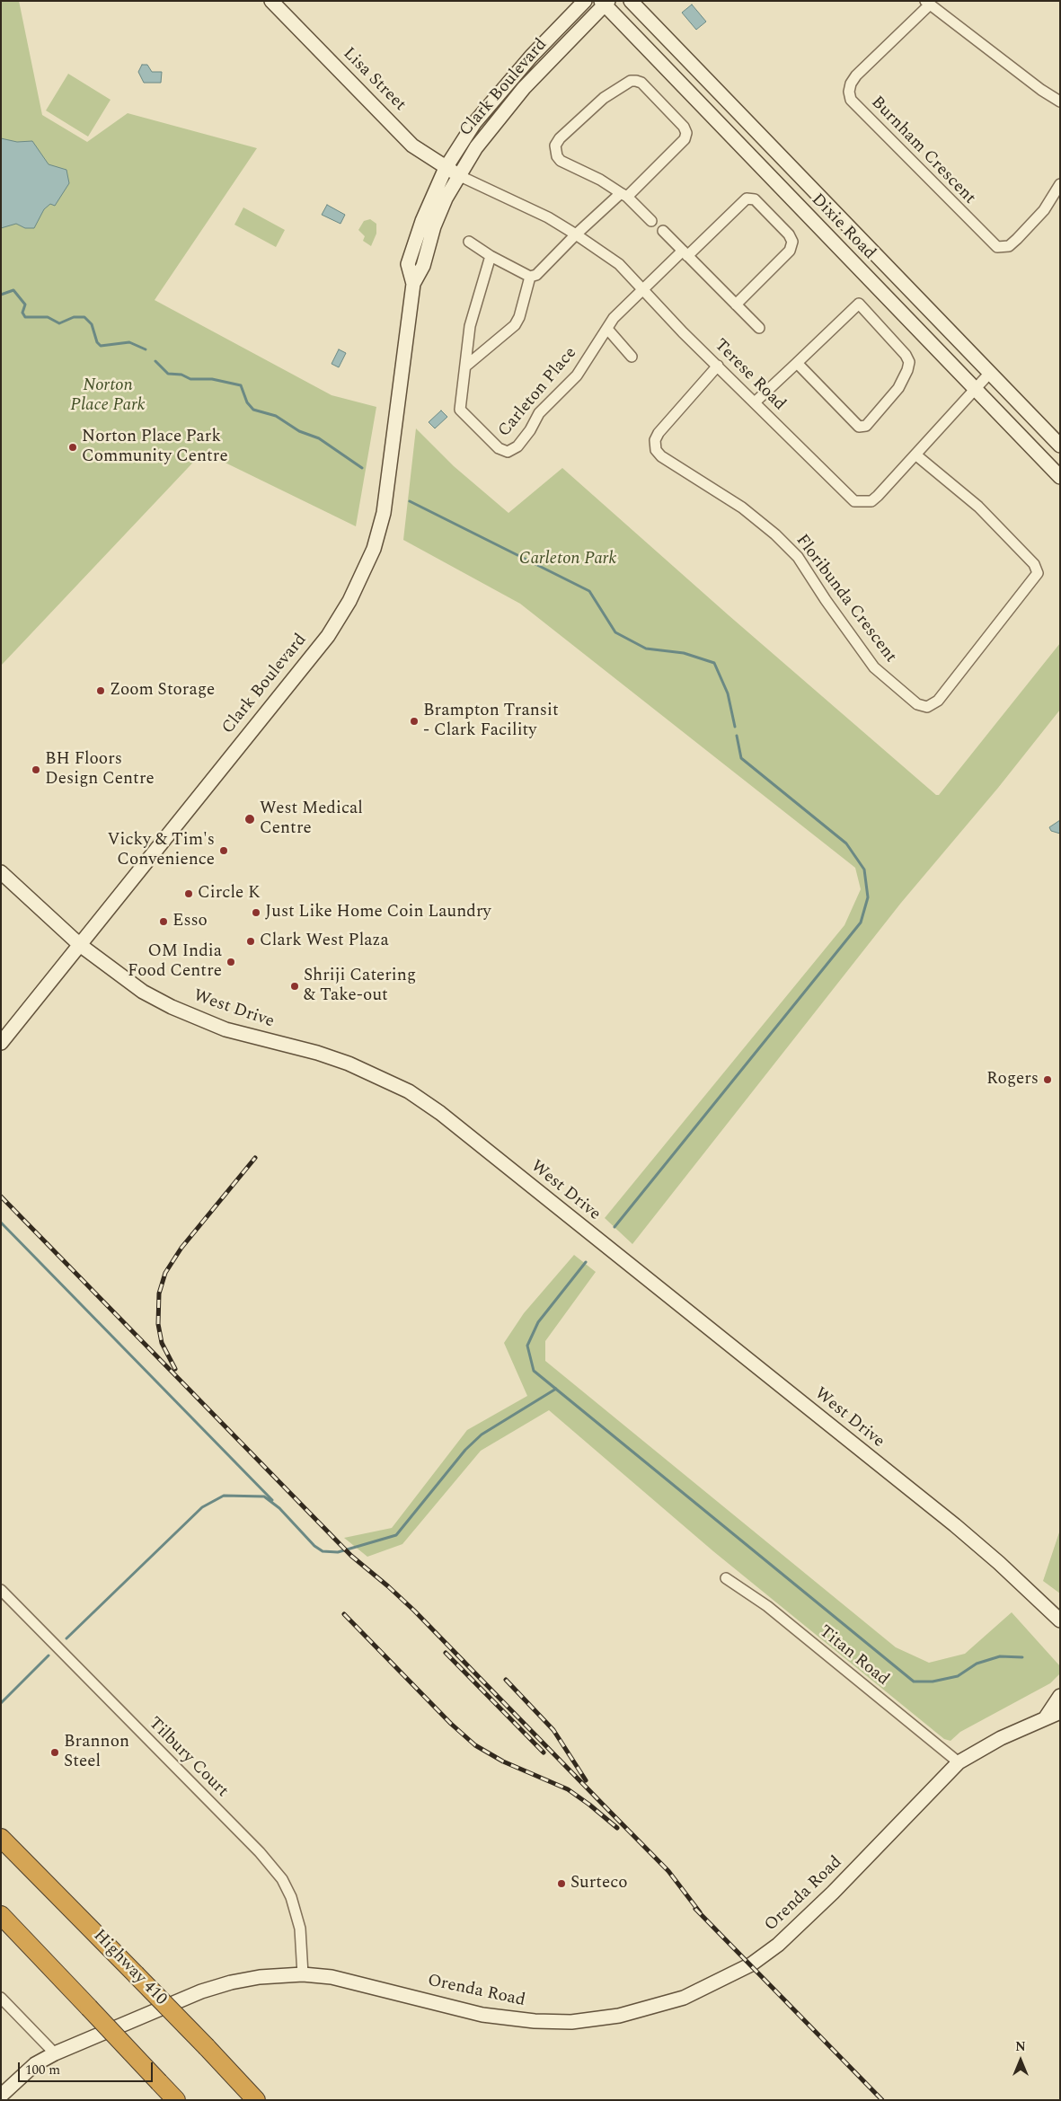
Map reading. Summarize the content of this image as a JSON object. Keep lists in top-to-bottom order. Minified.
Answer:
{"streets":{"highway":["Highway 410"],"street":["Lisa Street","Clark Boulevard","Burnham Crescent","Dixie Road","Terese Road","Carleton Place","Floribunda Crescent","West Drive","Titan Road","Tilbury Court","Orenda Road"]},"crossings":[["Lisa Street","Clark Boulevard"],["Lisa Street","Terese Road"],["Clark Boulevard","Dixie Road"],["Clark Boulevard","Terese Road"],["Clark Boulevard","West Drive"],["Dixie Road","Terese Road"],["Terese Road","Carleton Place"],["Terese Road","Floribunda Crescent"],["Titan Road","Orenda Road"],["Tilbury Court","Orenda Road"]],"parks":["Norton Place Park","Carleton Park"],"places":["Norton Place Park Community Centre","Zoom Storage","Brampton Transit - Clark Facility","BH Floors Design Centre","West Medical Centre","Vicky & Tim's Convenience","Circle K","Just Like Home Coin Laundry","Esso","Clark West Plaza","OM India Food Centre","Shriji Catering & Take-out","Rogers","Brannon Steel","Surteco"],"scale_bar":"100 m","north":"top"}
